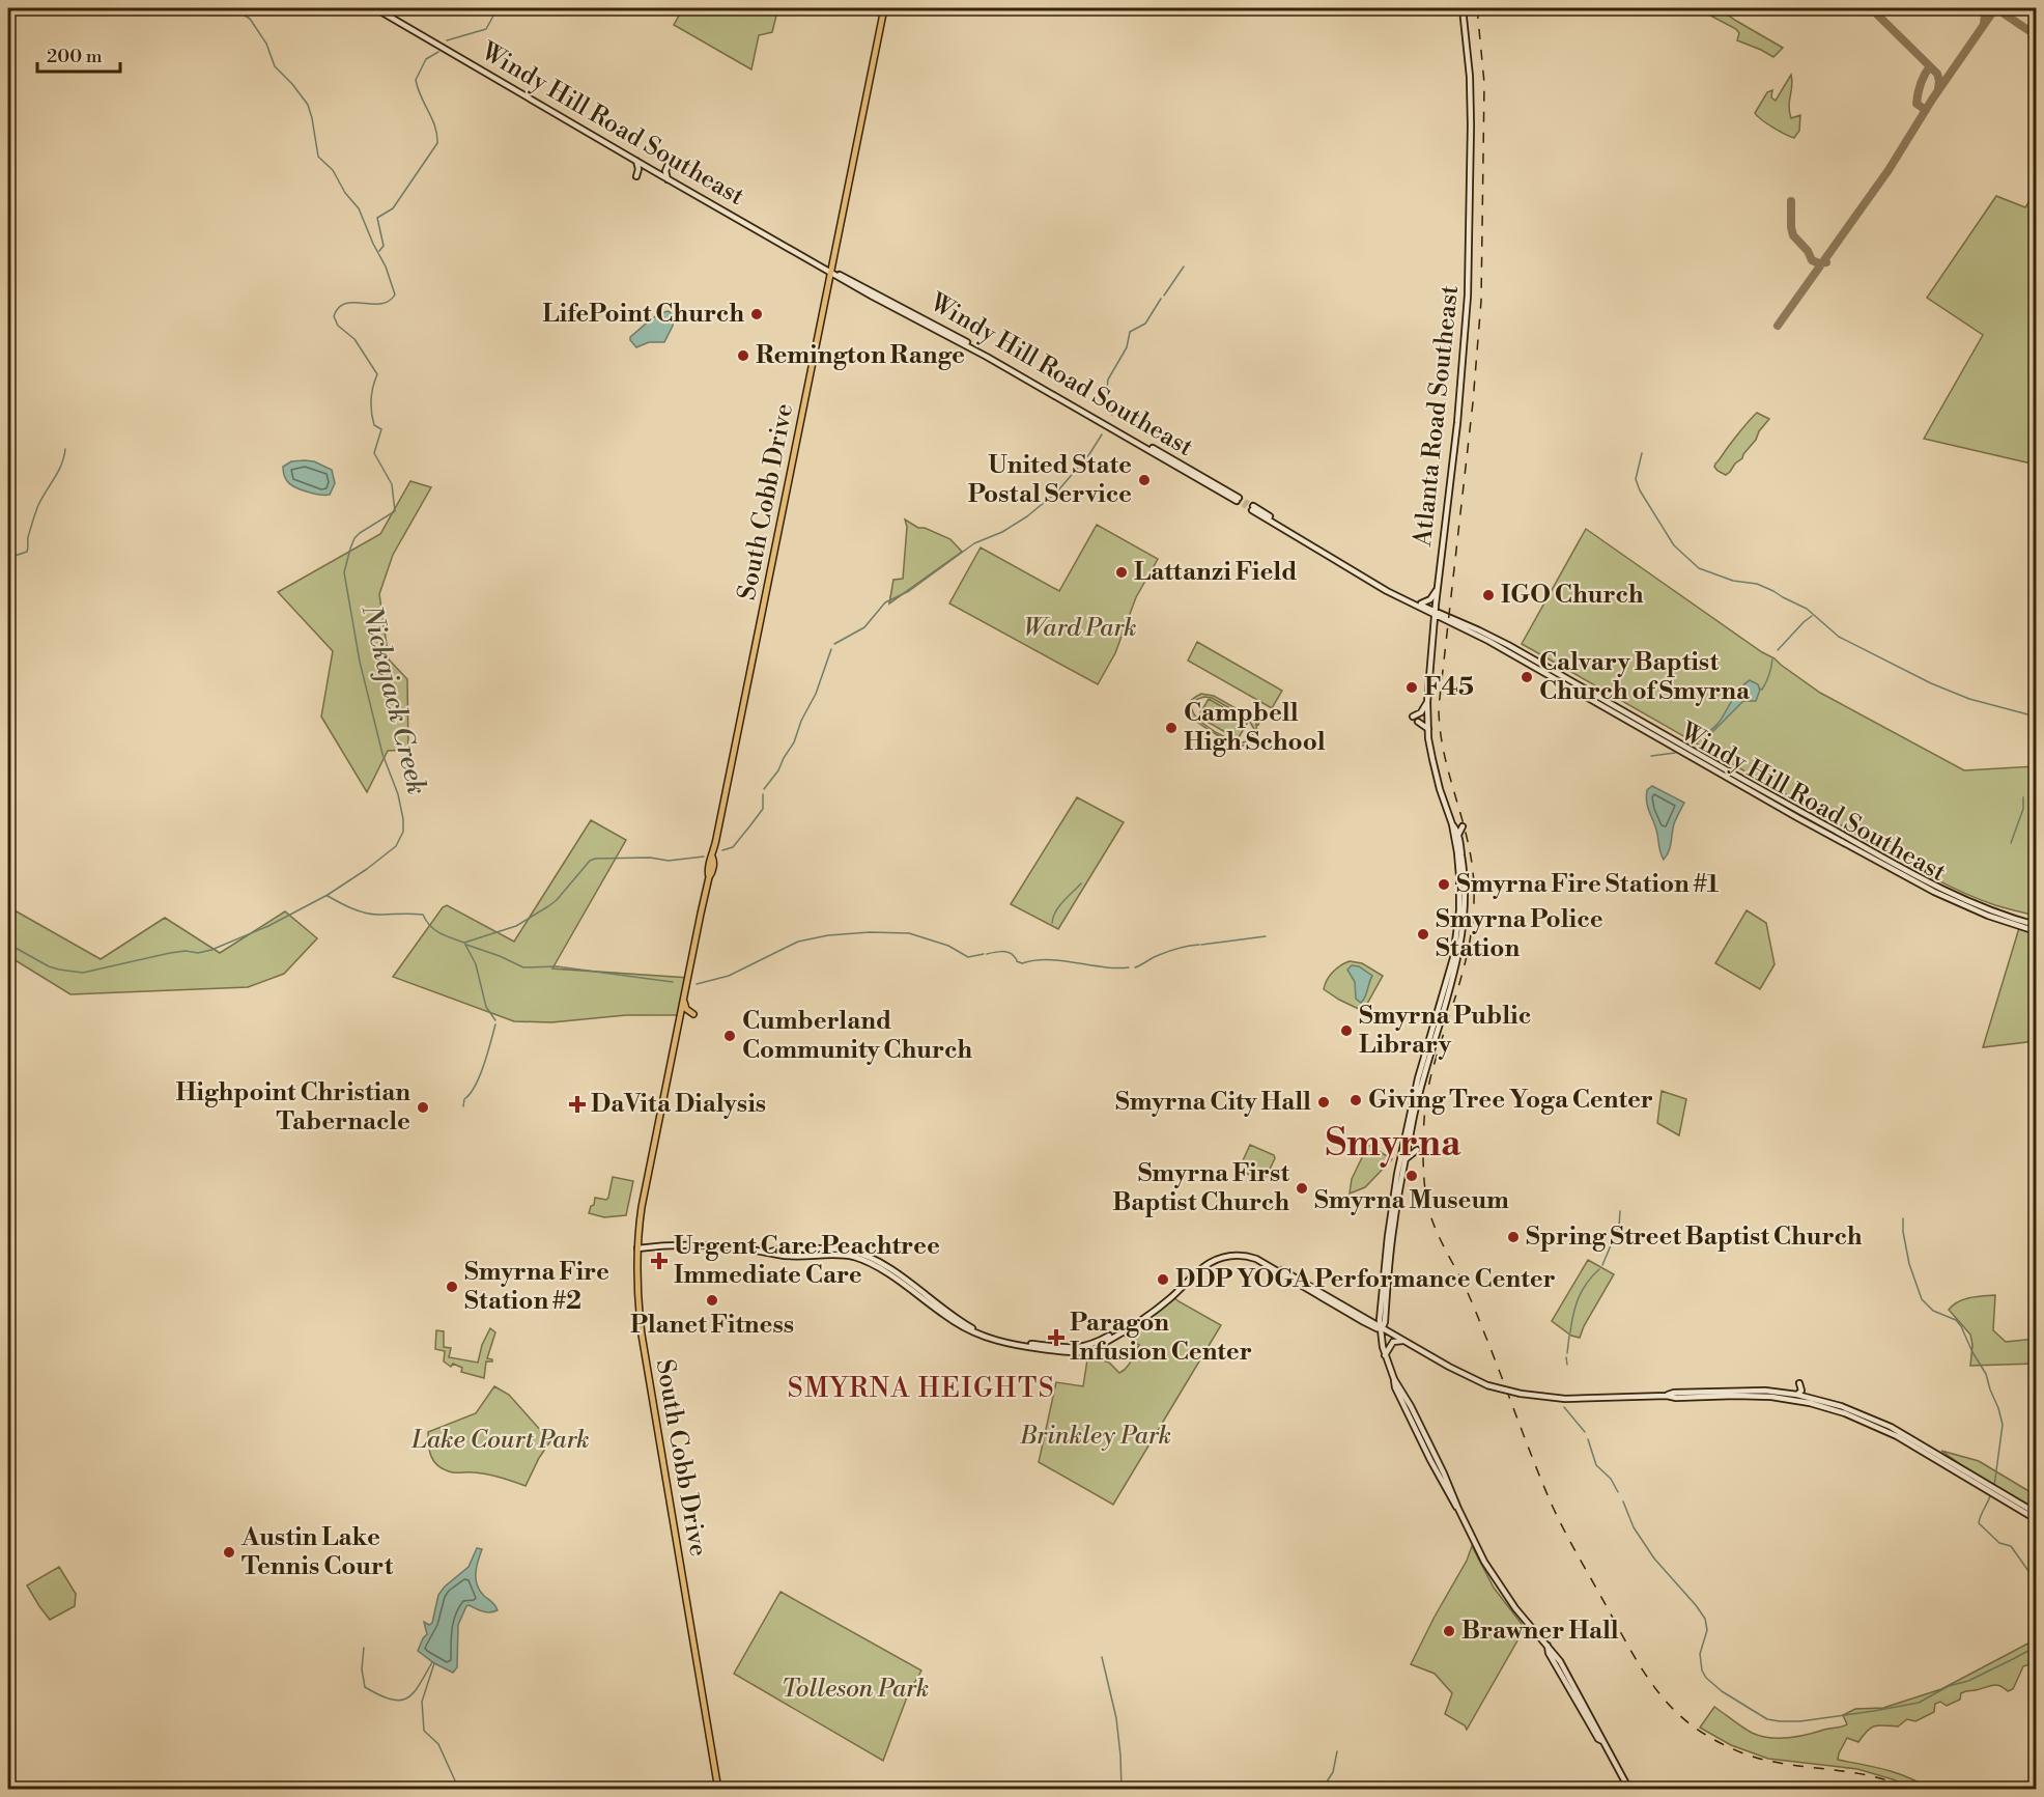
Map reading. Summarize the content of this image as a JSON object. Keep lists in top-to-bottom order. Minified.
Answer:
{"streets":{"main road":["Windy Hill Road Southeast","Atlanta Road Southeast","South Cobb Drive"]},"crossings":[["Windy Hill Road Southeast","Atlanta Road Southeast"],["Windy Hill Road Southeast","South Cobb Drive"]],"districts":["Smyrna","SMYRNA HEIGHTS"],"water":["Nickajack Creek"],"parks":["Ward Park","Brinkley Park","Lake Court Park","Tolleson Park"],"places":{"other":["LifePoint Church","Remington Range","United State Postal Service","Lattanzi Field","IGO Church","Calvary Baptist Church of Smyrna","F45","Campbell High School","Smyrna Fire Station #1","Smyrna Police Station","Smyrna Public Library","Cumberland Community Church","Giving Tree Yoga Center","Smyrna City Hall","Highpoint Christian Tabernacle","Smyrna Museum","Smyrna First Baptist Church","Spring Street Baptist Church","DDP YOGA Performance Center","Smyrna Fire Station #2","Planet Fitness","Austin Lake Tennis Court","Brawner Hall"],"health":["DaVita Dialysis","Urgent Care Peachtree Immediate Care","Paragon Infusion Center"]},"scale_bar":"200 m"}
